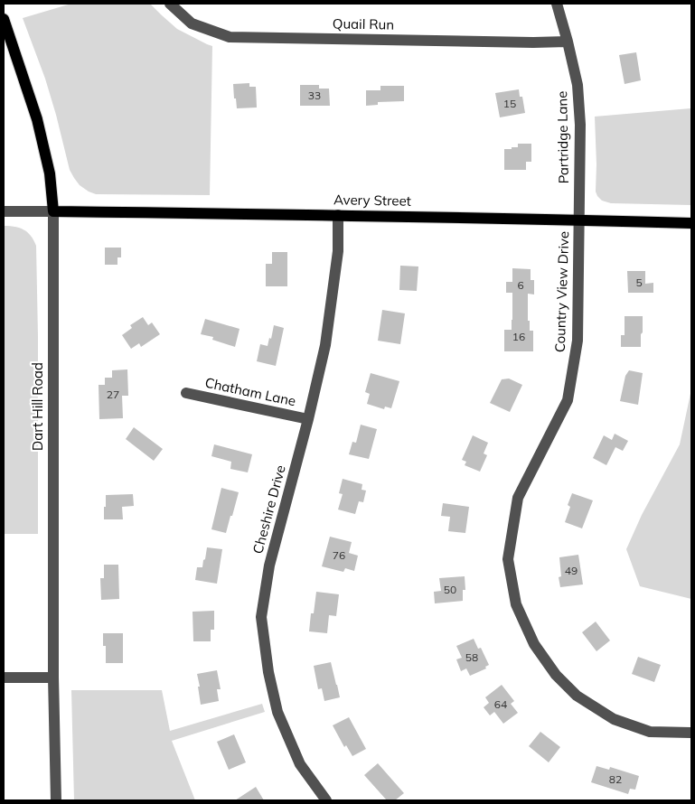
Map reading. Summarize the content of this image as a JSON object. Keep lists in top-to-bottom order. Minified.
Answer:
{"streets":{"main road":["Avery Street","Dart Hill Road"],"street":["Quail Run","Partridge Lane","Country View Drive","Chatham Lane","Cheshire Drive"]},"crossings":[["Quail Run","Partridge Lane"],["Partridge Lane","Avery Street"],["Partridge Lane","Country View Drive"],["Avery Street","Country View Drive"],["Avery Street","Dart Hill Road"],["Avery Street","Cheshire Drive"],["Chatham Lane","Cheshire Drive"]],"house_numbers":["33","15","5","6","16","27","76","49","50","58","64","82"]}
